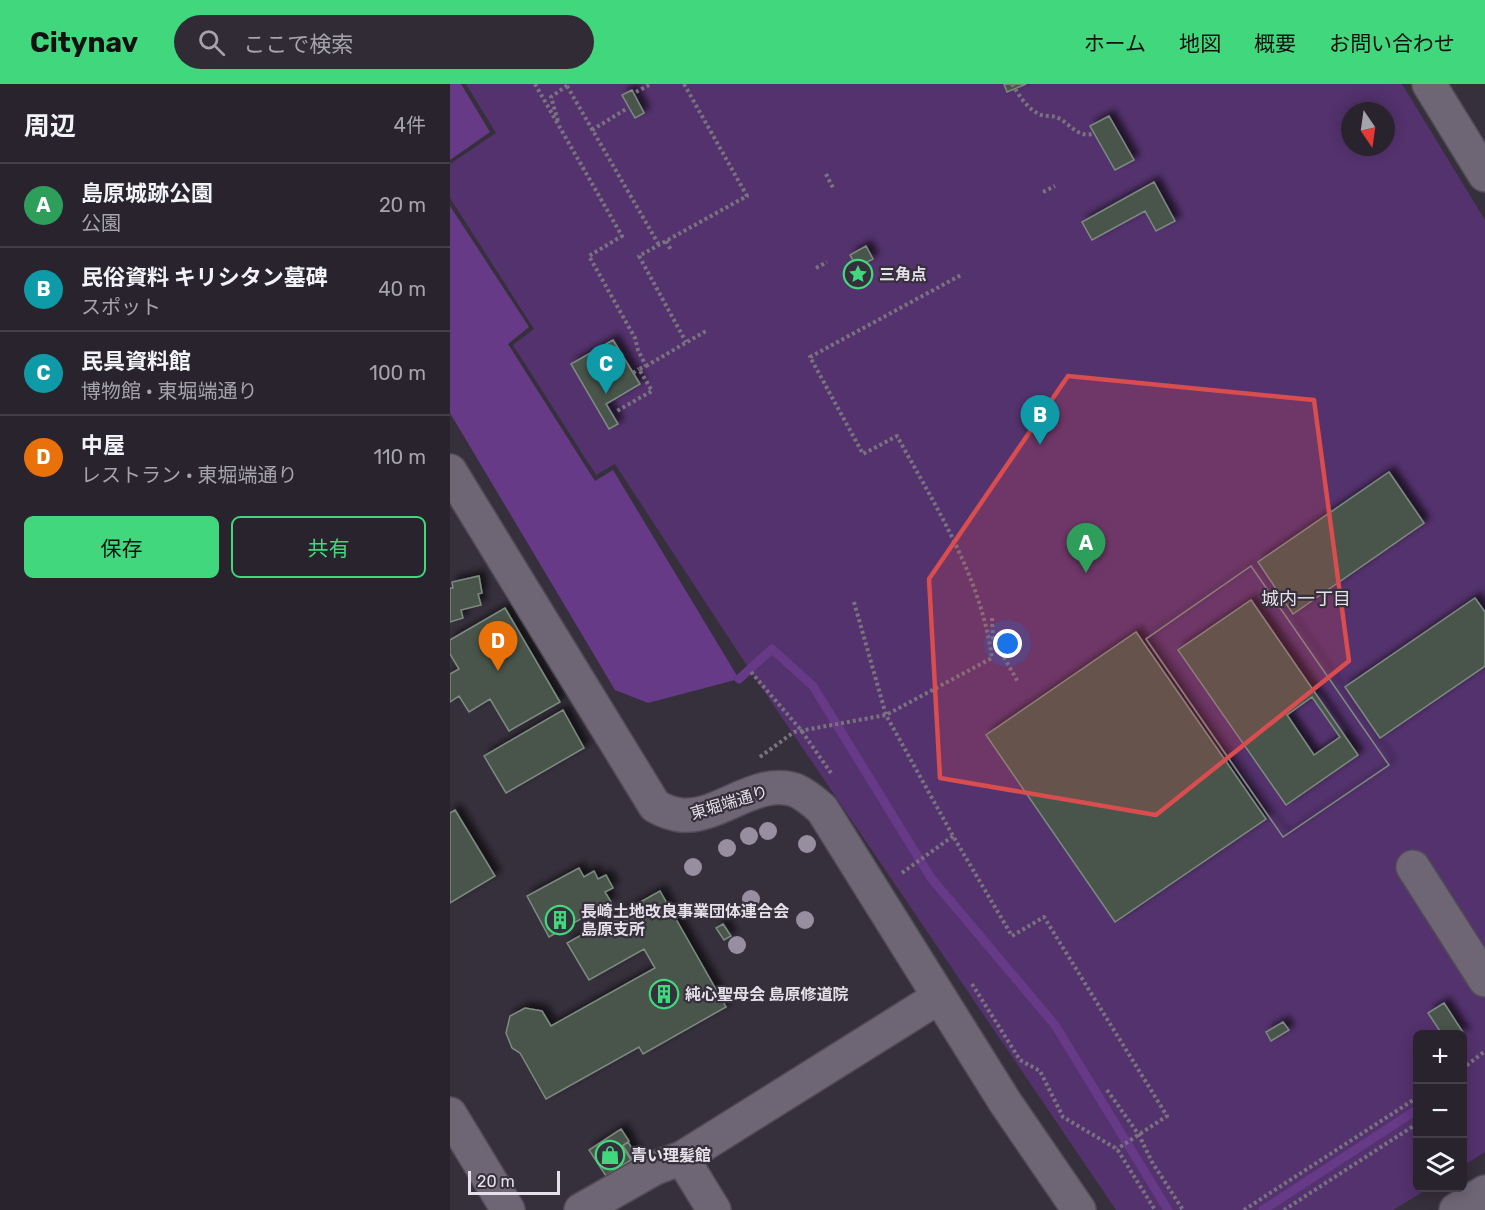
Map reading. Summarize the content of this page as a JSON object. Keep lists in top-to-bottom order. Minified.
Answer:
{"streets":{"street":["東堀端通り"]},"districts":["城内一丁目"],"places":{"place":["三角点"],"building":["長崎土地改良事業団体連合会 島原支所","純心聖母会 島原修道院"],"shop":["青い理髪館"]},"scale_bar":"20 m","north":"bottom","page":{"header":"Citynav","search":"ここで検索","nav":["ホーム","地図","概要","お問い合わせ"],"heading":["周辺","4件"],"list":[{"mark":"A","name":"島原城跡公園","note":"公園","value":"20 m"},{"mark":"B","name":"民俗資料 キリシタン墓碑","note":"スポット","value":"40 m"},{"mark":"C","name":"民具資料館","note":"博物館 · 東堀端通り","value":"100 m"},{"mark":"D","name":"中屋","note":"レストラン · 東堀端通り","value":"110 m"}],"pins":["C","B","A","D"],"buttons":["保存","共有"],"map_buttons":["+","−"],"scale":"20 m"}}
